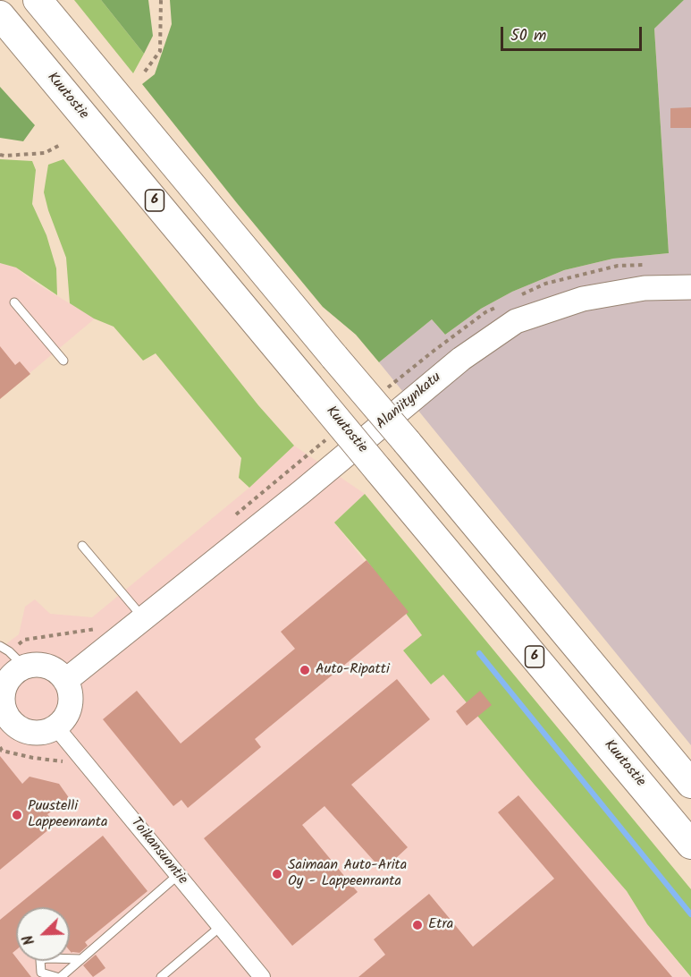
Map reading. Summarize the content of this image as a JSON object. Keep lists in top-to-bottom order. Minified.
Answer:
{"streets":{"highway":["Kuutostie","6"],"main road":["Alaniitynkatu"],"street":["Toikansuontie"]},"crossings":[["Alaniitynkatu","Toikansuontie"]],"places":["Auto-Ripatti","Puustelli Lappeenranta","Saimaan Auto-Arita Oy - Lappeenranta","Etra"],"scale_bar":"50 m","north":"bottom left"}
